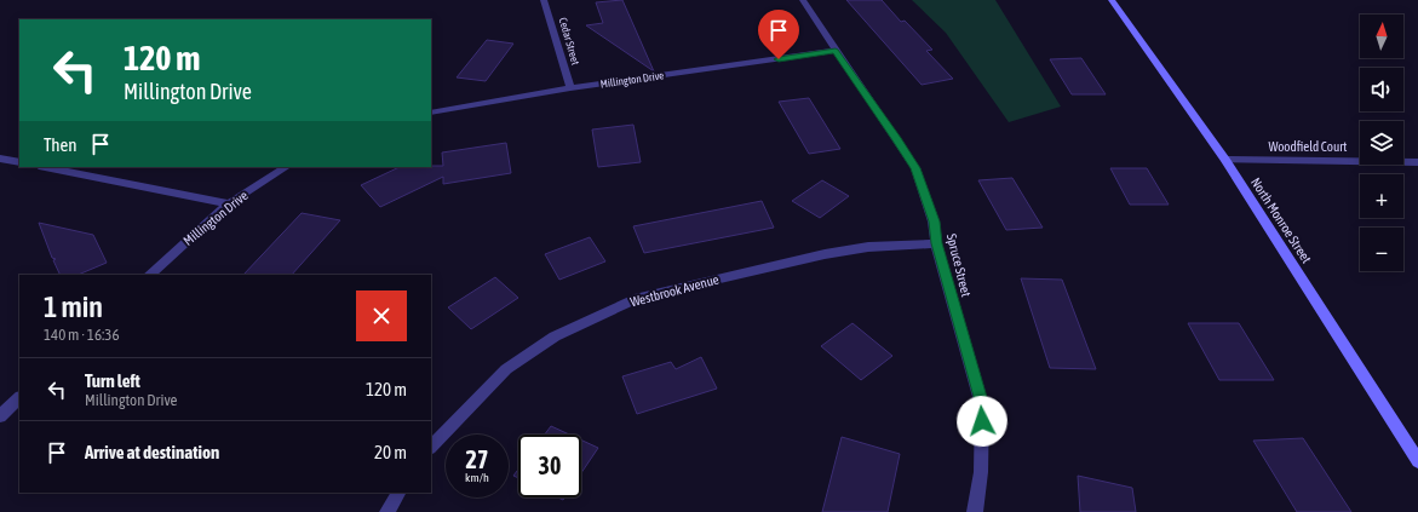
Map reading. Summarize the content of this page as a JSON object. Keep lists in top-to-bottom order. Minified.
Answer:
{"streets":{"main road":["North Monroe Street"],"street":["Cedar Street","Millington Drive","Woodfield Court","Spruce Street","Westbrook Avenue"]},"crossings":[["Cedar Street","Millington Drive"],["Millington Drive","Spruce Street"],["Woodfield Court","North Monroe Street"],["Spruce Street","Westbrook Avenue"]],"north":"top","page":{"map_buttons":["+","−"],"turn":["120 m","Millington Drive"],"then":"Then","heading":["1 min","140 m · 16:36"],"list":[{"name":"Turn left","note":"Millington Drive","value":"120 m"},{"name":"Arrive at destination","value":"20 m"}],"speed":"27 km/h","limit":"30"}}
